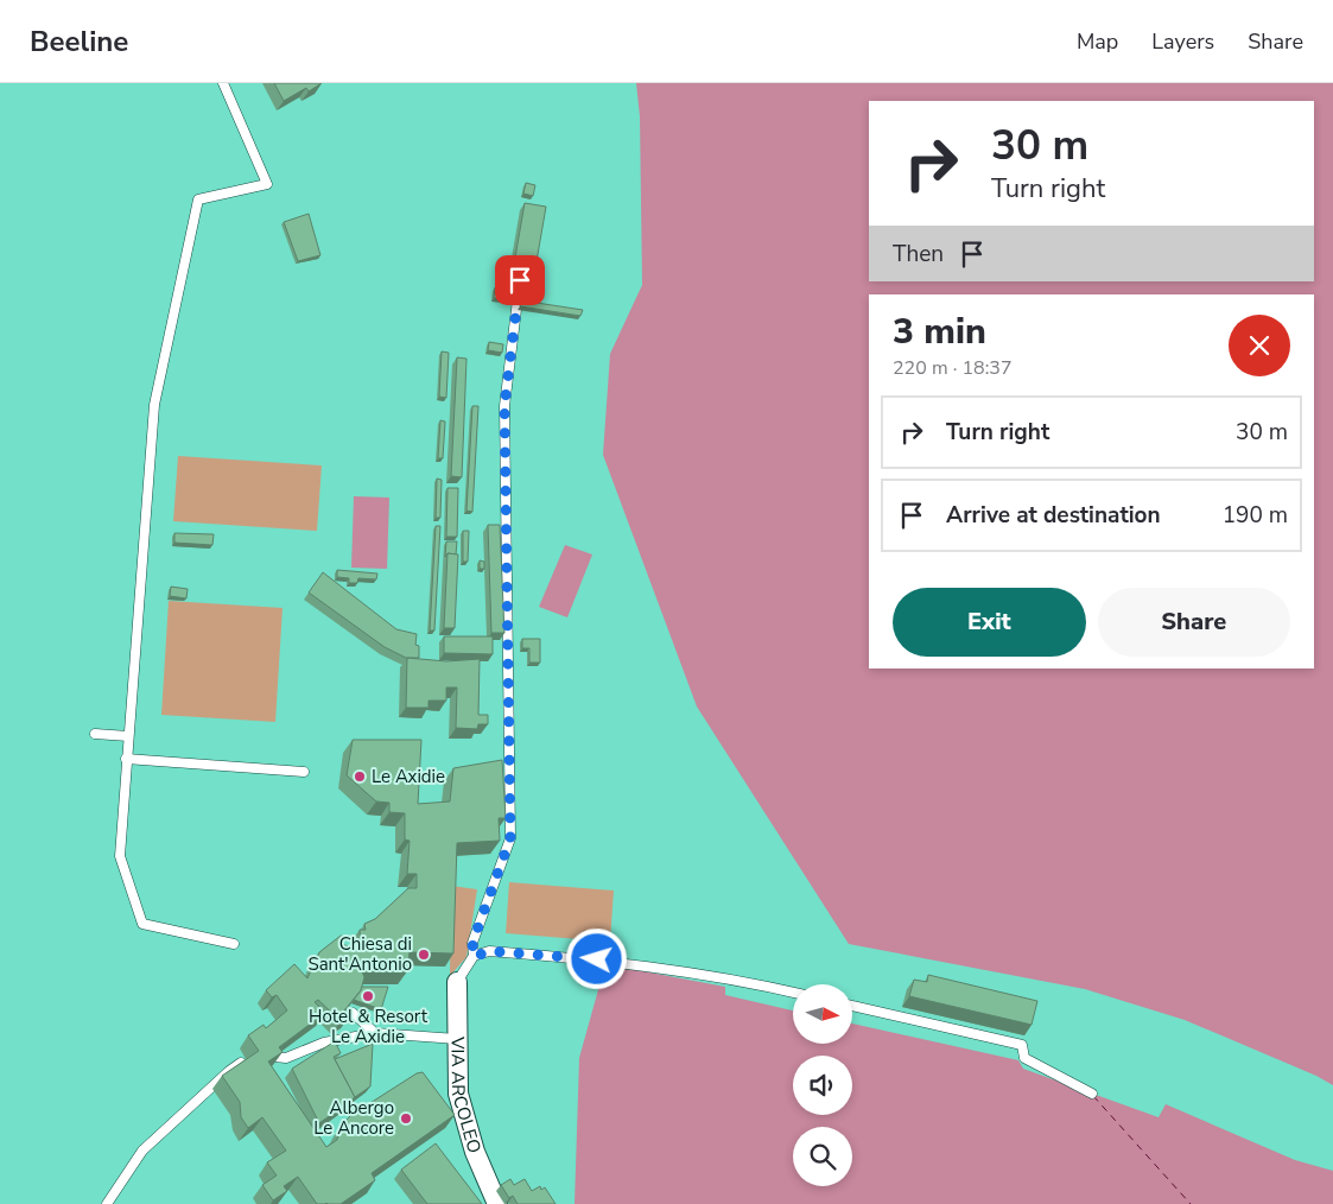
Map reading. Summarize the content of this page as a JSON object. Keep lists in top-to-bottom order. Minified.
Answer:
{"streets":{"street":["VIA ARCOLEO"]},"places":["Le Axidie","Chiesa di Sant'Antonio","Hotel & Resort Le Axidie","Albergo Le Ancore"],"north":"right","page":{"header":"Beeline","nav":["Map","Layers","Share"],"turn":["30 m","Turn right"],"then":"Then","heading":["3 min","220 m · 18:37"],"list":[{"name":"Turn right","value":"30 m"},{"name":"Arrive at destination","value":"190 m"}],"buttons":["Exit","Share"]}}
